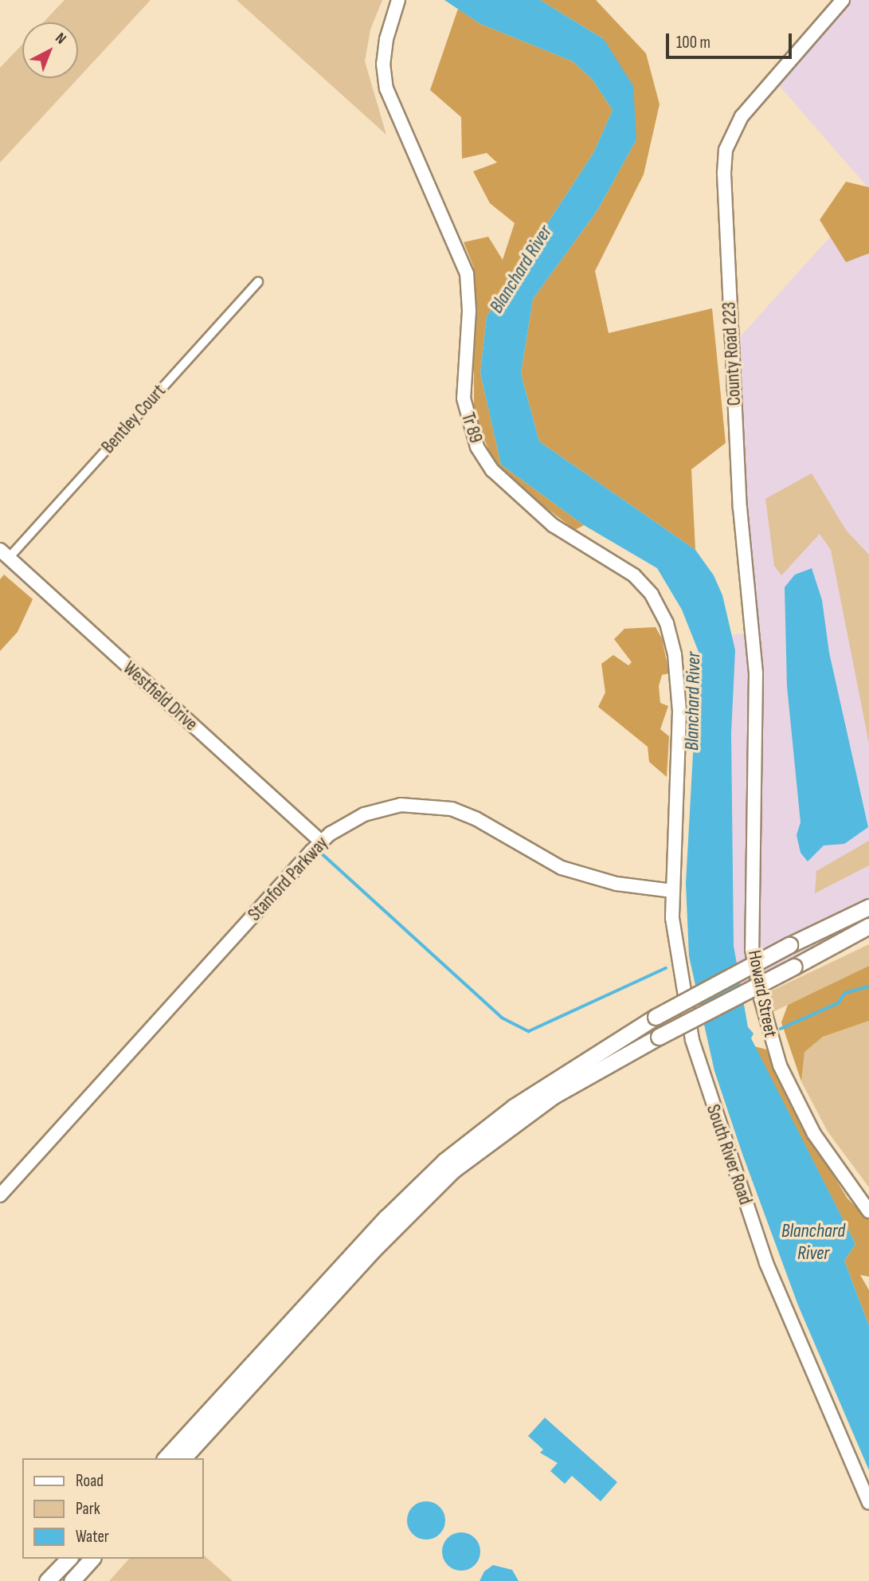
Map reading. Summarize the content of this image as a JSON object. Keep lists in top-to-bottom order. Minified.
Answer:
{"streets":{"street":["County Road 223","Bentley Court","Tr 89","Westfield Drive","Stanford Parkway","Howard Street","South River Road"]},"crossings":[["County Road 223","Howard Street"],["Bentley Court","Westfield Drive"],["Tr 89","South River Road"],["Westfield Drive","Stanford Parkway"],["Stanford Parkway","South River Road"]],"water":["Blanchard River"],"legend":["Road","Park","Water"],"scale_bar":"100 m","north":"top right"}
